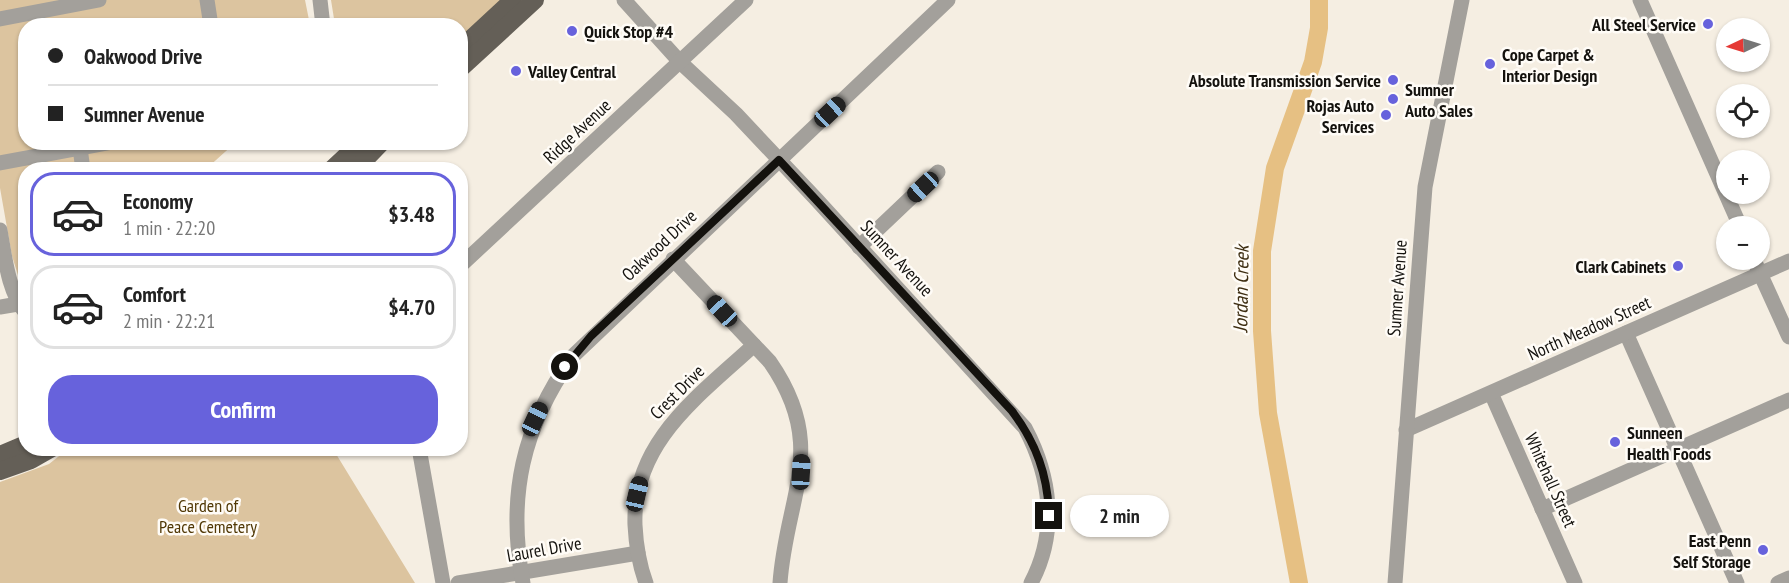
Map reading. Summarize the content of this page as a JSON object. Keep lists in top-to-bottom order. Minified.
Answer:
{"streets":{"street":["Ridge Avenue","Oakwood Drive","Sumner Avenue","North Meadow Street","Crest Drive","Whitehall Street","Laurel Drive"]},"crossings":[["Ridge Avenue","Sumner Avenue"],["Oakwood Drive","Sumner Avenue"],["Oakwood Drive","Laurel Drive"],["Sumner Avenue","North Meadow Street"],["North Meadow Street","Whitehall Street"],["Crest Drive","Laurel Drive"]],"water":["Jordan Creek"],"parks":["Garden of Peace Cemetery"],"places":["All Steel Service","Quick Stop #4","Cope Carpet & Interior Design","Valley Central","Absolute Transmission Service","Sumner Auto Sales","Rojas Auto Services","Clark Cabinets","Sunneen Health Foods","East Penn Self Storage"],"north":"left","page":{"map_buttons":["+","−"],"banner":["Oakwood Drive","Sumner Avenue"],"list":[{"name":"Economy","note":"1 min · 22:20","value":"$3.48"},{"name":"Comfort","note":"2 min · 22:21","value":"$4.70"}],"buttons":"Confirm","bubble":"2 min"}}
